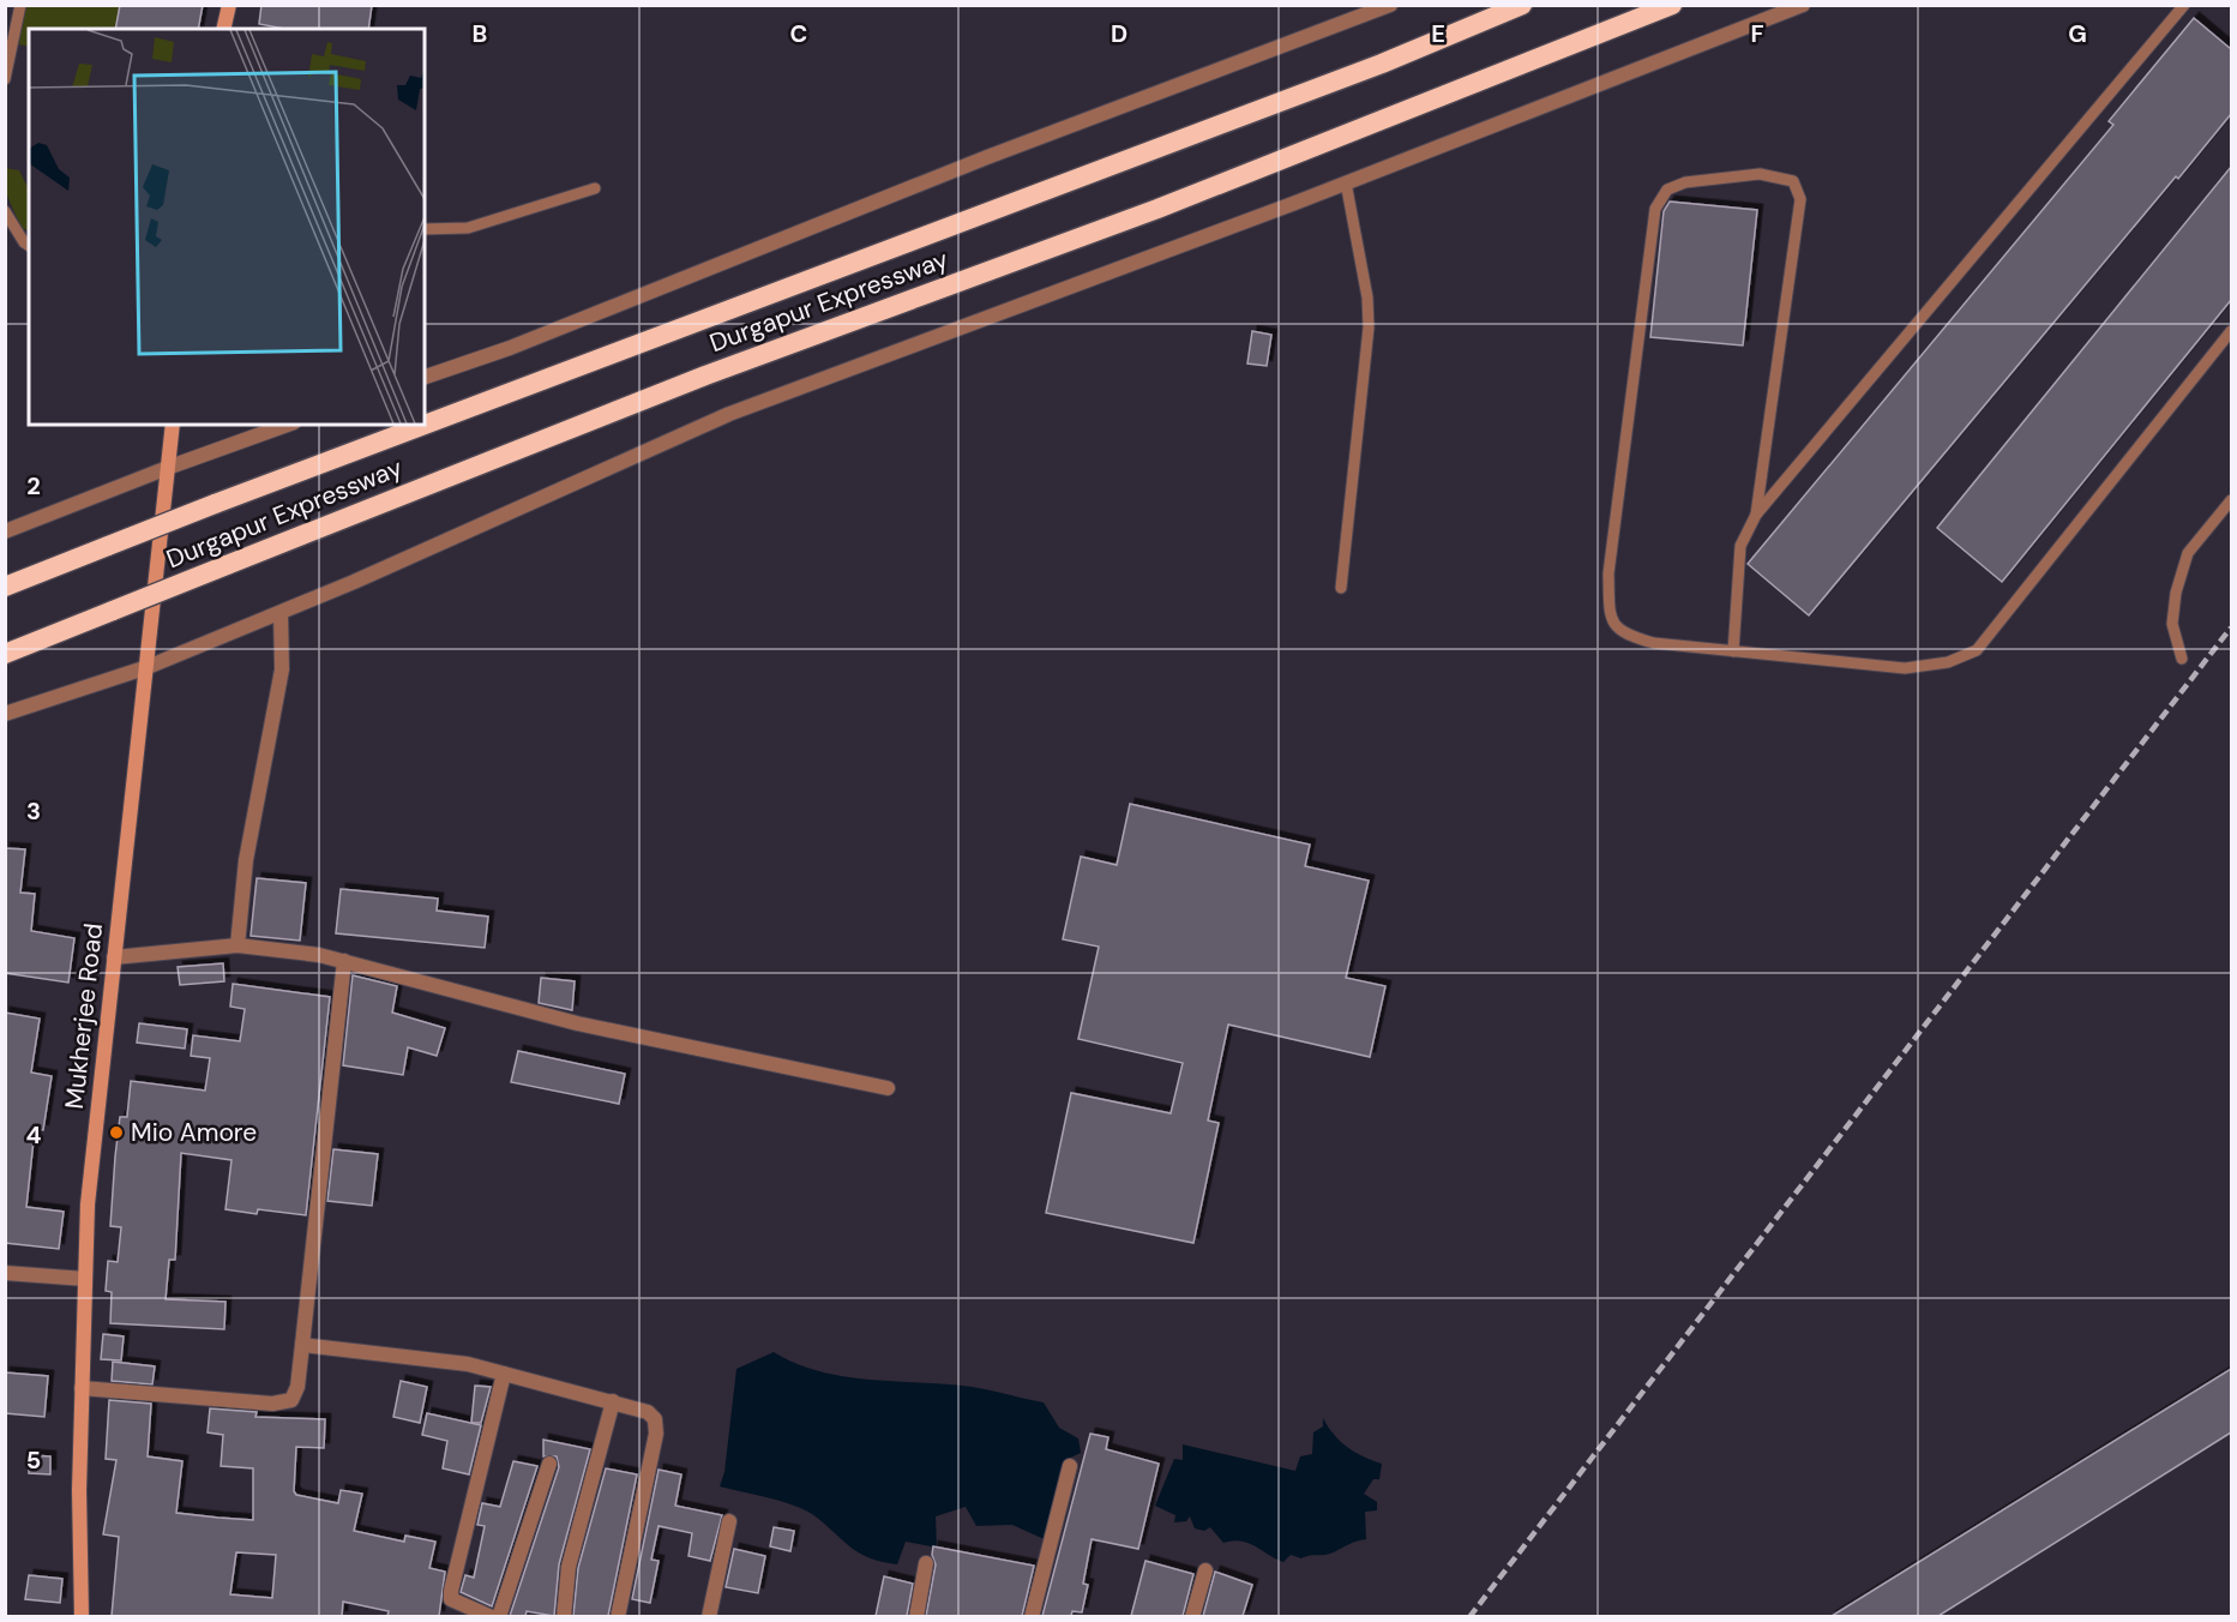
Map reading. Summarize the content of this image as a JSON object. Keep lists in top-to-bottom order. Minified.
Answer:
{"streets":{"highway":["Durgapur Expressway"],"main road":["Mukherjee Road"]},"places":["Mio Amore"],"grid":{"columns":["B","C","D","E","F","G"],"rows":["2","3","4","5"]}}
